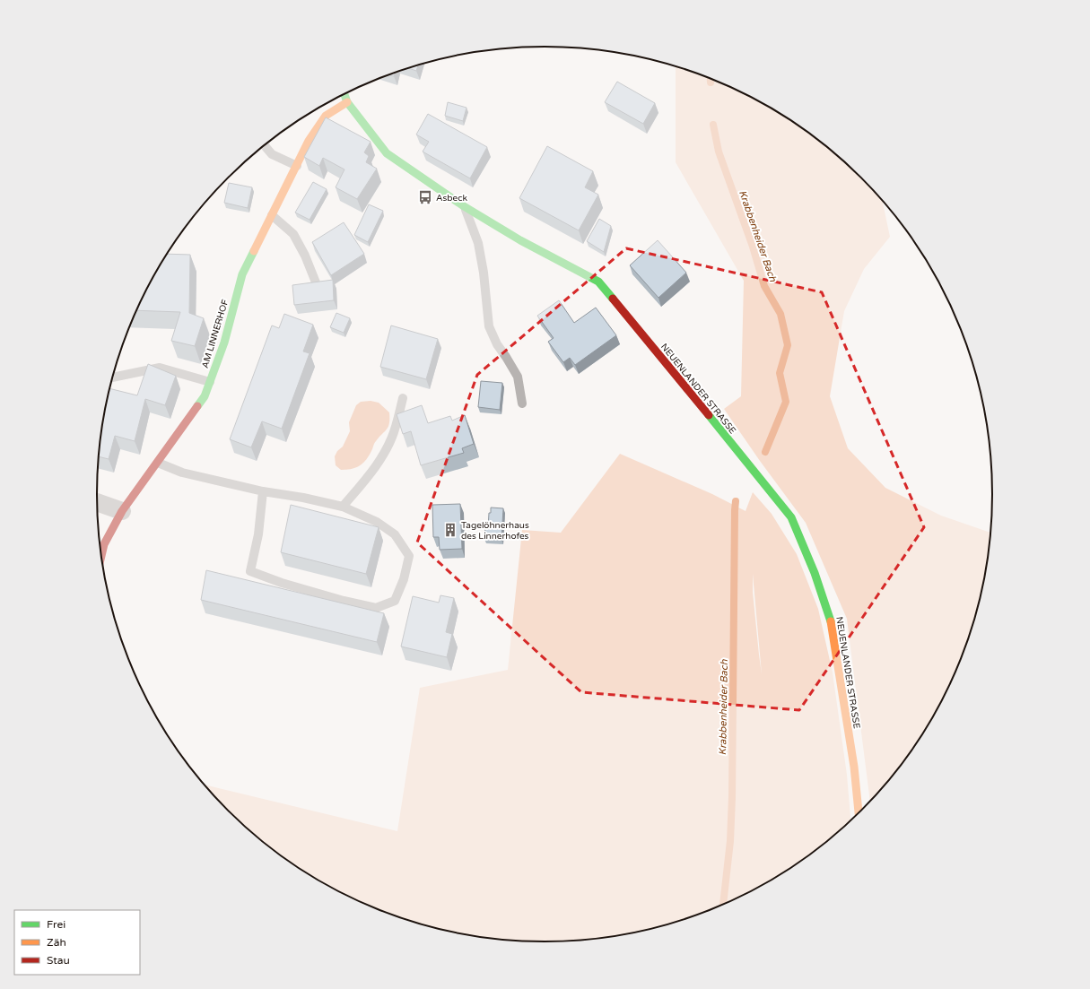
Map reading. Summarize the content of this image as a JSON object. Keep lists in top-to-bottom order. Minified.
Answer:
{"streets":{"street":["AM LINNERHOF","NEUENLANDER STRASSE"]},"crossings":[["AM LINNERHOF","NEUENLANDER STRASSE"]],"water":["Krabbenheider Bach"],"places":{"bus stop":["Asbeck"],"building":["Tagelöhnerhaus des Linnerhofes"]},"legend":["Frei","Zäh","Stau"]}
